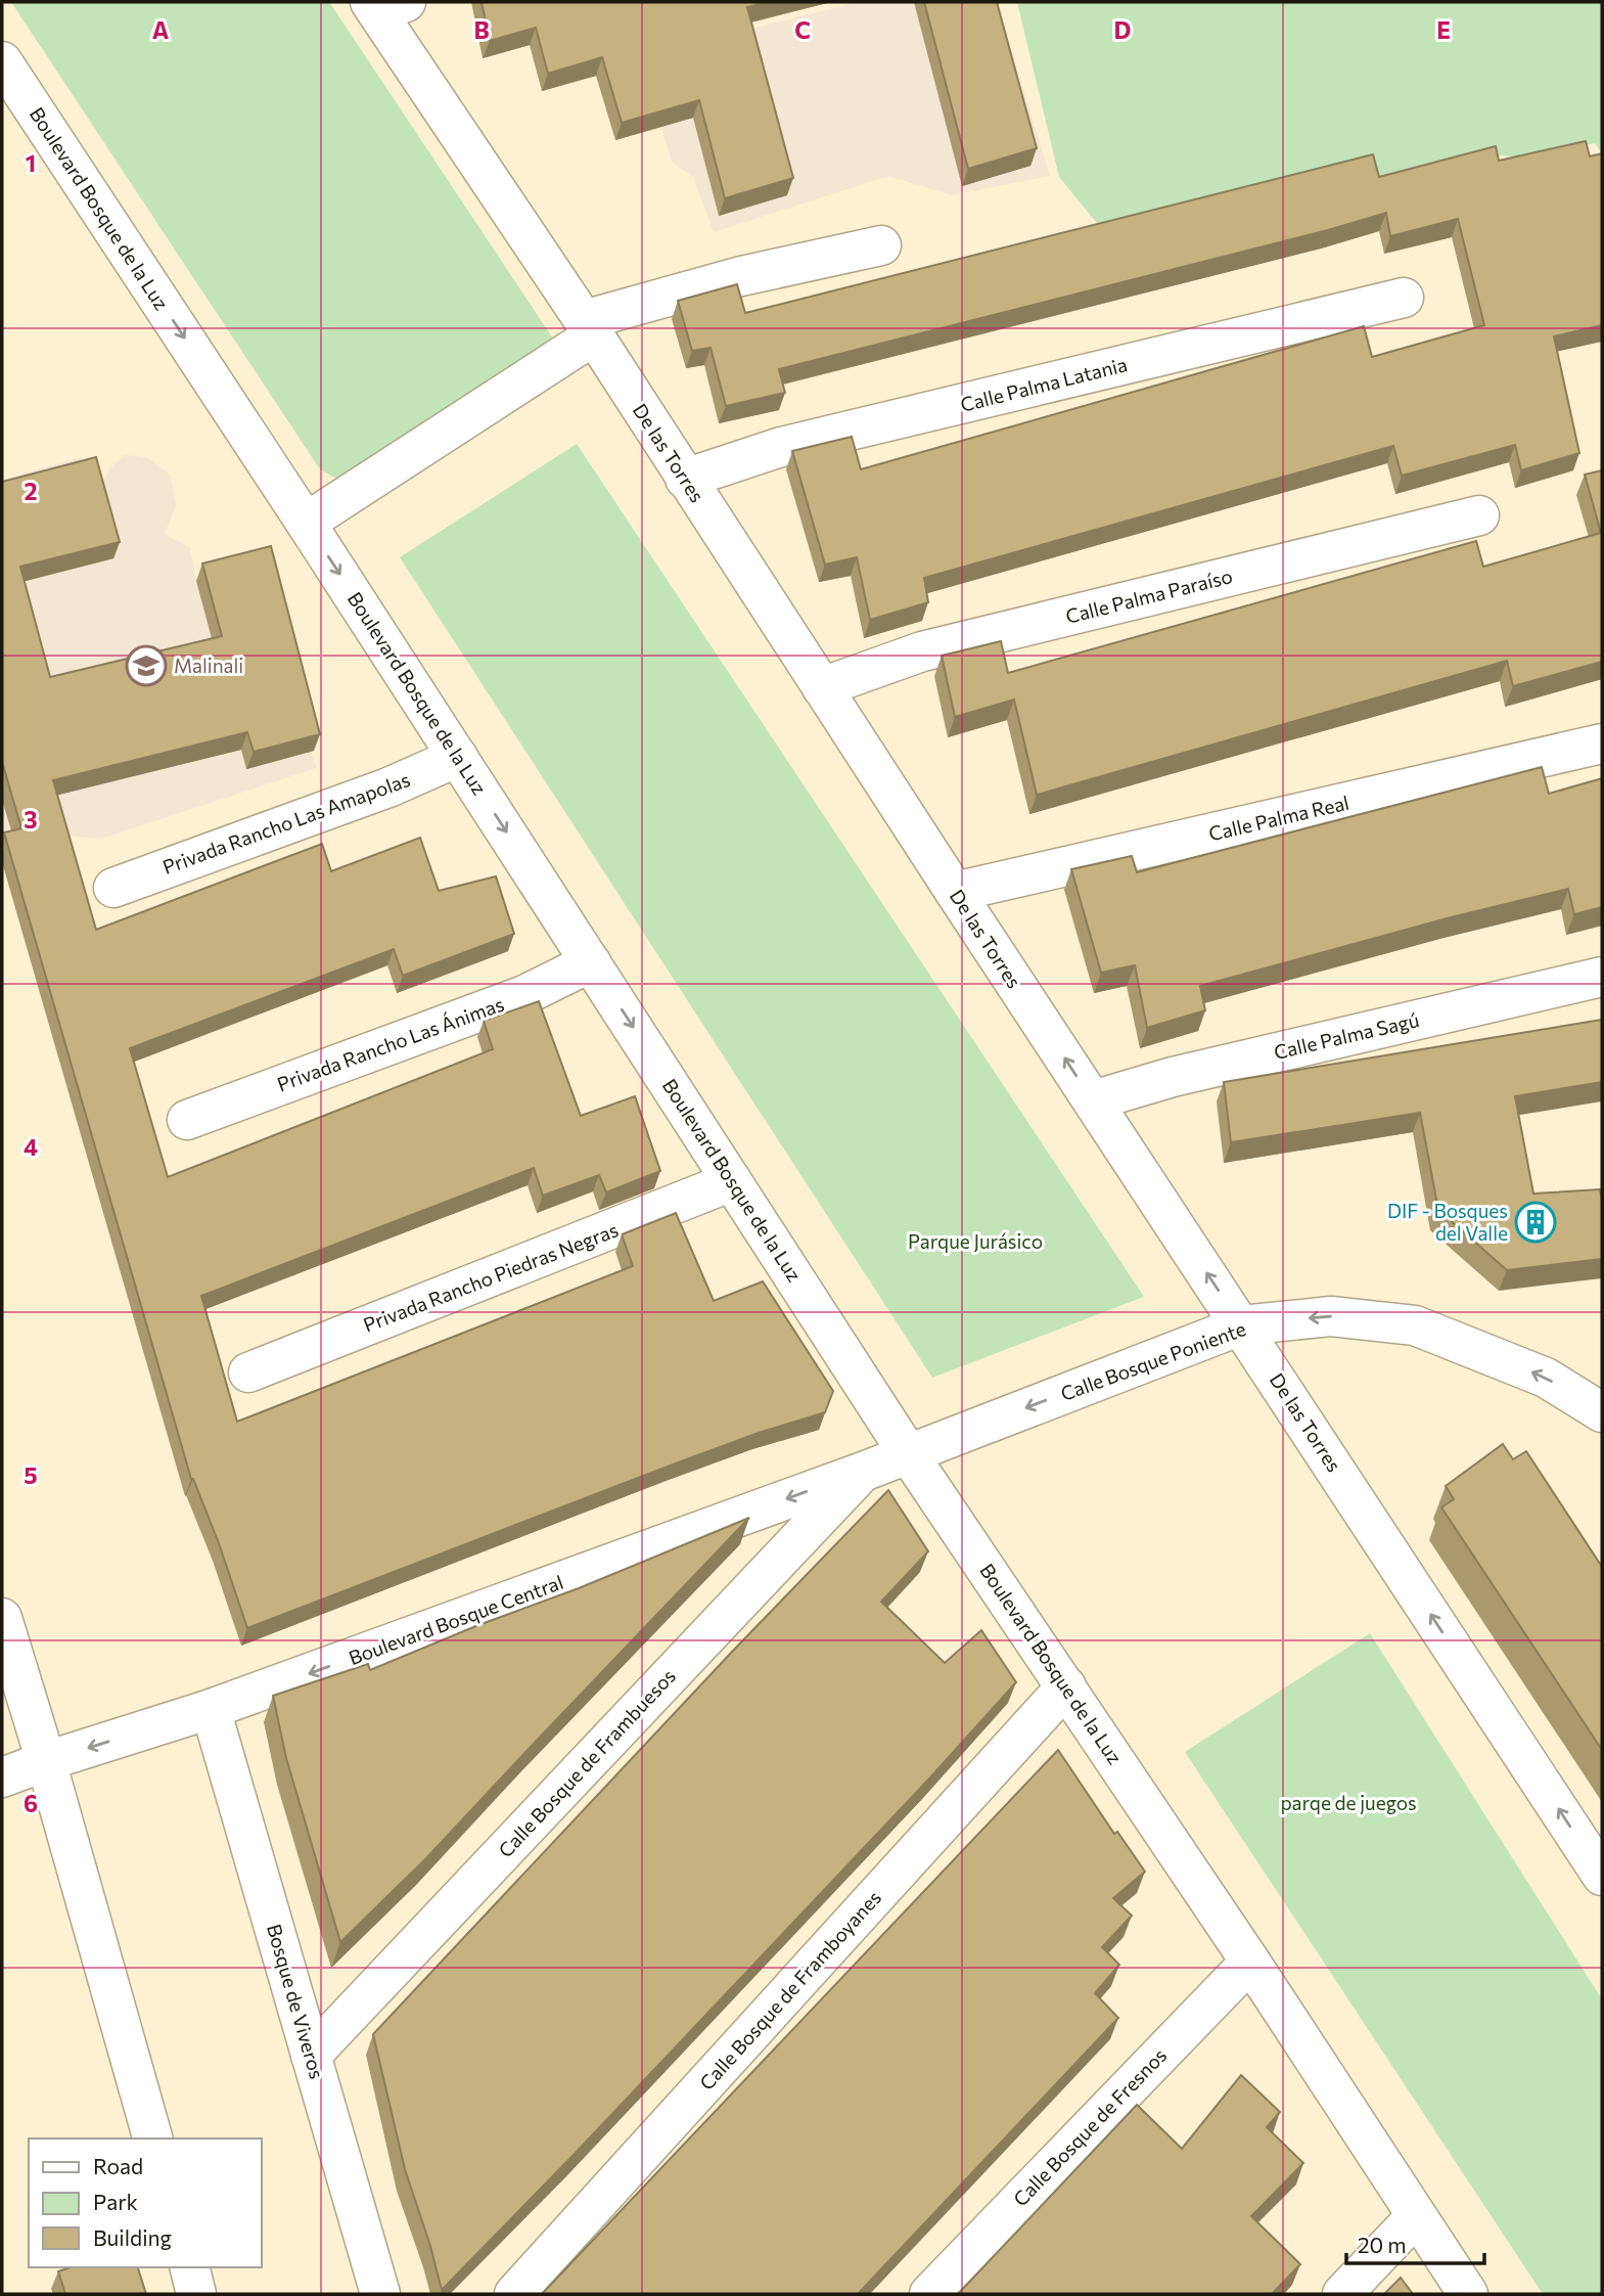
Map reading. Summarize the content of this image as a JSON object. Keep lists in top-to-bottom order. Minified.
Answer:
{"streets":{"street":["Boulevard Bosque de la Luz","Calle Palma Latania","De las Torres","Calle Palma Paraíso","Calle Palma Real","Privada Rancho Las Amapolas","Calle Palma Sagú","Privada Rancho Las Ánimas","Privada Rancho Piedras Negras","Calle Bosque Poniente","Boulevard Bosque Central","Calle Bosque de Frambuesos","Calle Bosque de Framboyanes","Bosque de Viveros","Calle Bosque de Fresnos"]},"crossings":[["Boulevard Bosque de la Luz","Privada Rancho Las Amapolas"],["Boulevard Bosque de la Luz","Privada Rancho Las Ánimas"],["Boulevard Bosque de la Luz","Privada Rancho Piedras Negras"],["Boulevard Bosque de la Luz","Calle Bosque Poniente"],["Boulevard Bosque de la Luz","Boulevard Bosque Central"],["Boulevard Bosque de la Luz","Calle Bosque de Framboyanes"],["Boulevard Bosque de la Luz","Calle Bosque de Fresnos"],["Calle Palma Latania","De las Torres"],["De las Torres","Calle Palma Paraíso"],["De las Torres","Calle Palma Real"],["De las Torres","Calle Palma Sagú"],["De las Torres","Calle Bosque Poniente"],["Calle Bosque Poniente","Boulevard Bosque Central"],["Boulevard Bosque Central","Calle Bosque de Frambuesos"],["Boulevard Bosque Central","Bosque de Viveros"],["Calle Bosque de Frambuesos","Bosque de Viveros"]],"one_way":["Boulevard Bosque de la Luz","De las Torres","Calle Bosque Poniente","Boulevard Bosque Central"],"parks":["Parque Jurásico","parqe de juegos"],"places":{"school or university":["Malinali"],"building":["DIF - Bosques del Valle"]},"legend":["Road","Park","Building"],"scale_bar":"20 m","grid":{"columns":["A","B","C","D","E"],"rows":["1","2","3","4","5","6"]}}
